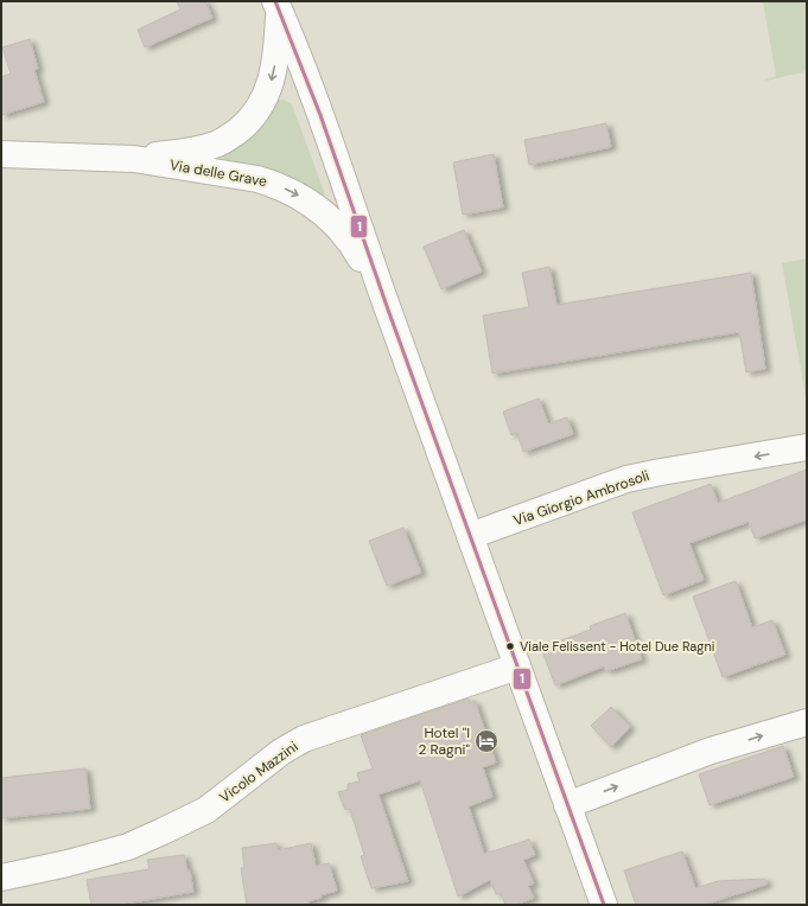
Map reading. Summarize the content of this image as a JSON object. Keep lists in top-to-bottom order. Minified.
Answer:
{"streets":{"main road":["Via delle Grave","Via Giorgio Ambrosoli","Vicolo Mazzini"]},"one_way":["Via Giorgio Ambrosoli"],"places":{"other":["Viale Felissent - Hotel Due Ragni"],"hotel":["Hotel \"I 2 Ragni\""]},"lines":["transit line 1"]}
